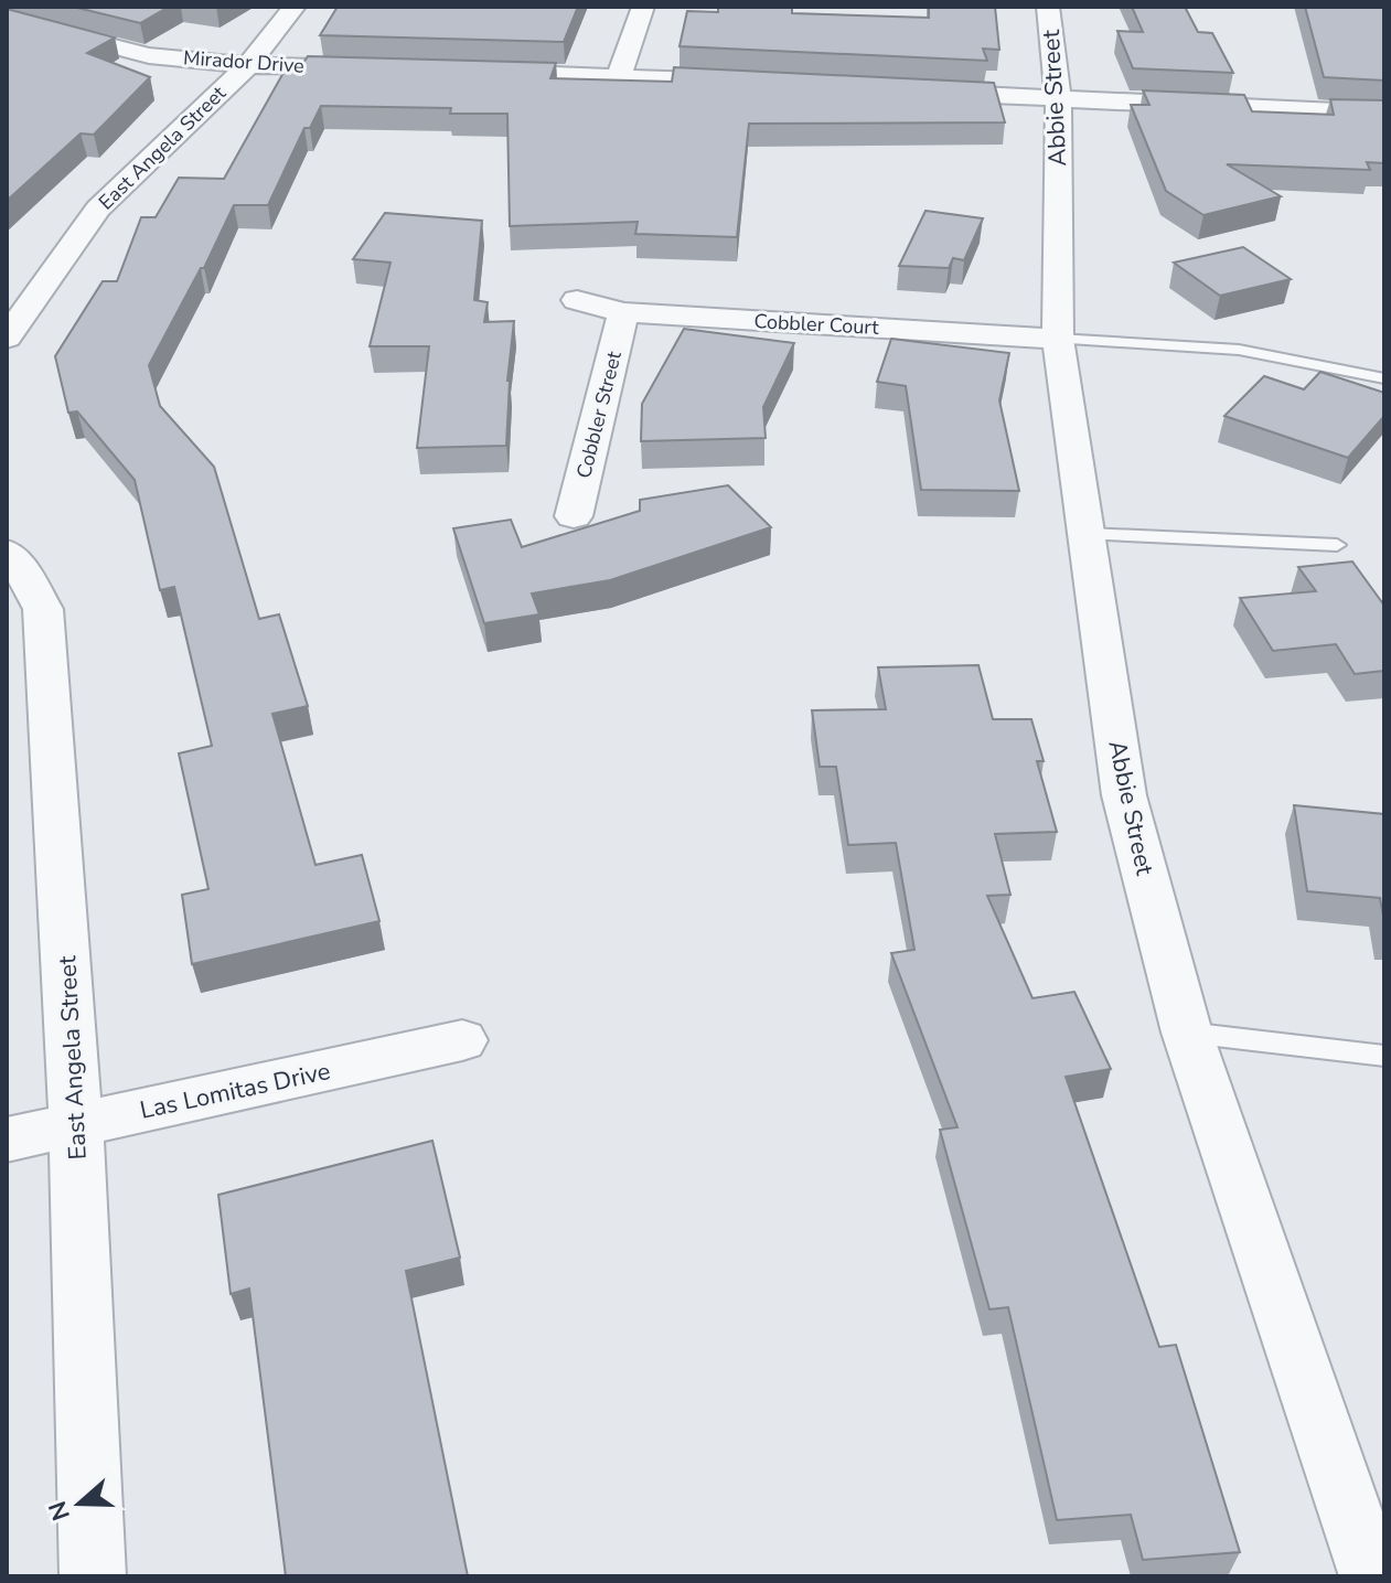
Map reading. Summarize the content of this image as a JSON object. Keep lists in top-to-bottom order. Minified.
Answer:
{"streets":{"street":["Mirador Drive","Abbie Street","East Angela Street","Cobbler Court","Cobbler Street","Las Lomitas Drive"]},"crossings":[["Mirador Drive","East Angela Street"],["Abbie Street","Cobbler Court"],["East Angela Street","Las Lomitas Drive"],["Cobbler Court","Cobbler Street"]],"north":"left"}
